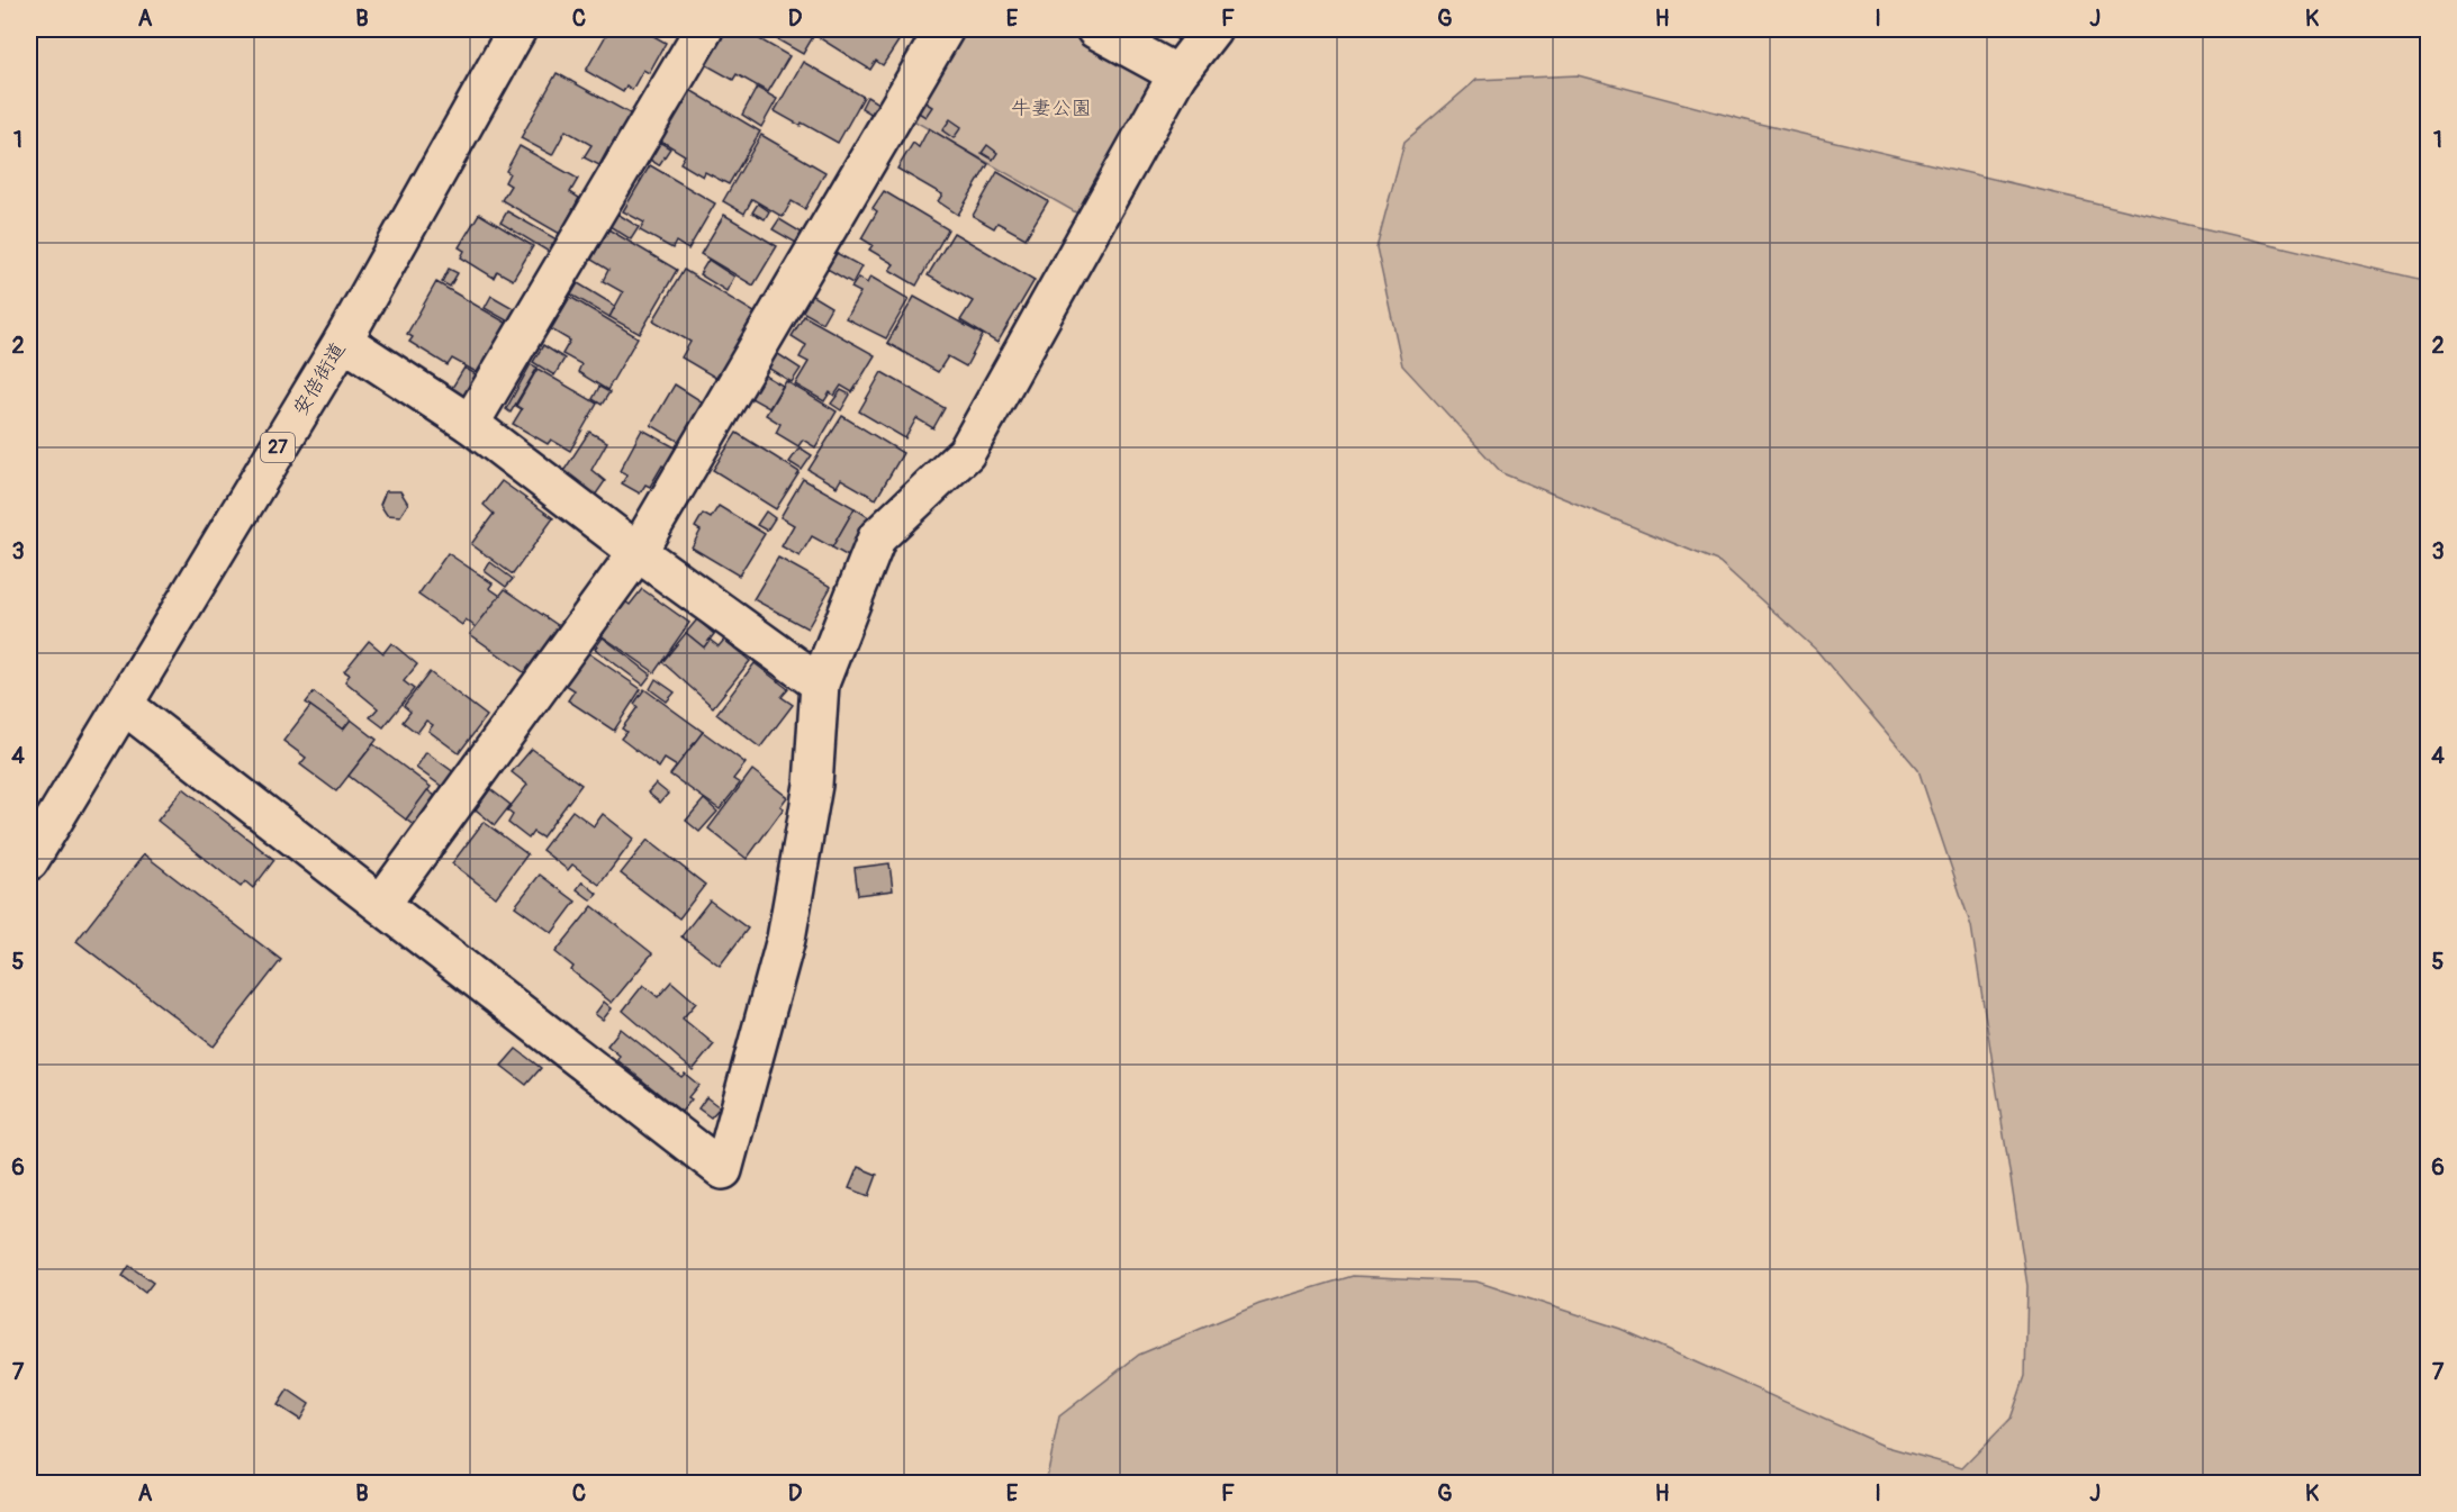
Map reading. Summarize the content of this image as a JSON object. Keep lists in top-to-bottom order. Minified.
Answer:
{"streets":{"street":["安倍街道","27"]},"parks":["牛妻公園"],"grid":{"columns":["A","B","C","D","E","F","G","H","I","J","K"],"rows":["1","2","3","4","5","6","7"]}}
